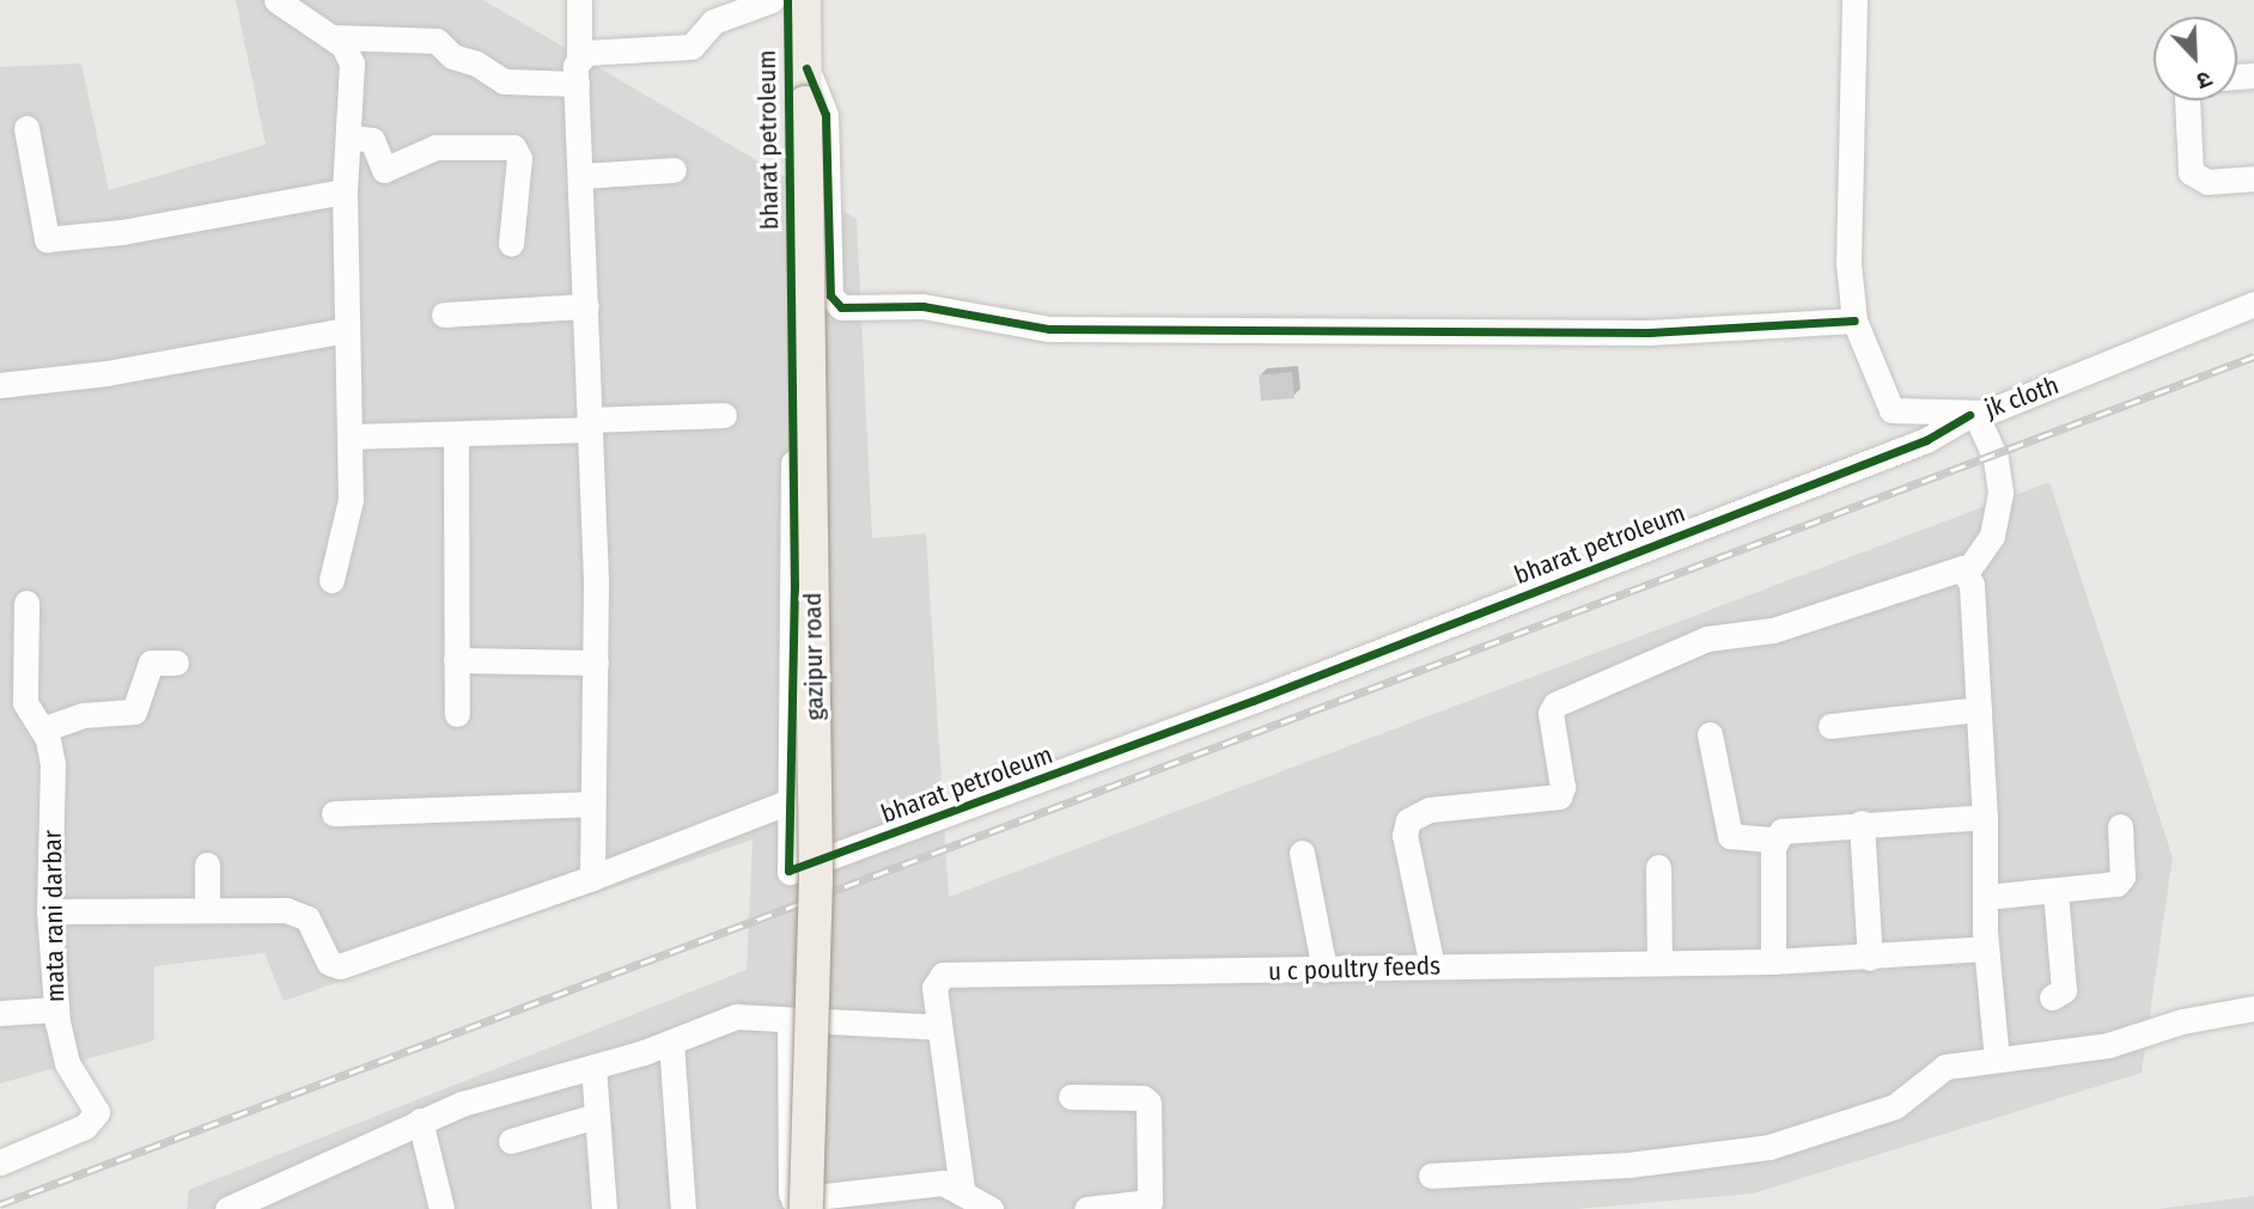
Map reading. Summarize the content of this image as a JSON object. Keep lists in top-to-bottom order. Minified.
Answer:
{"streets":{"main road":["gazipur road"],"street":["bharat petroleum","jk cloth","mata rani darbar","u c poultry feeds"]},"crossings":[["bharat petroleum","jk cloth"]],"north":"bottom right"}
